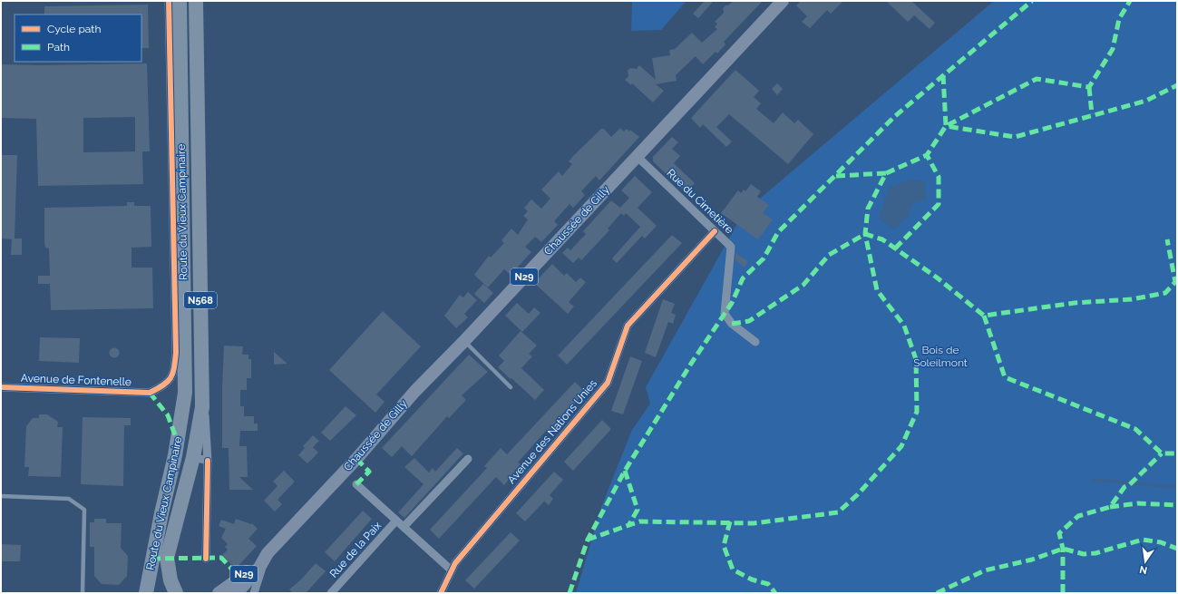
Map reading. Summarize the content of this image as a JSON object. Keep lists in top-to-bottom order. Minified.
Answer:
{"streets":{"highway":["Route du Vieux Campinaire","N568"],"main road":["Chaussée de Gilly","N29"],"street":["Rue du Cimetière","Avenue de Fontenelle","Avenue des Nations Unies","Rue de la Paix"]},"crossings":[["Rue du Cimetière","Chaussée de Gilly"],["Rue du Cimetière","Avenue des Nations Unies"]],"parks":["Bois de Soleilmont"],"legend":["Cycle path","Path"],"north":"bottom"}
